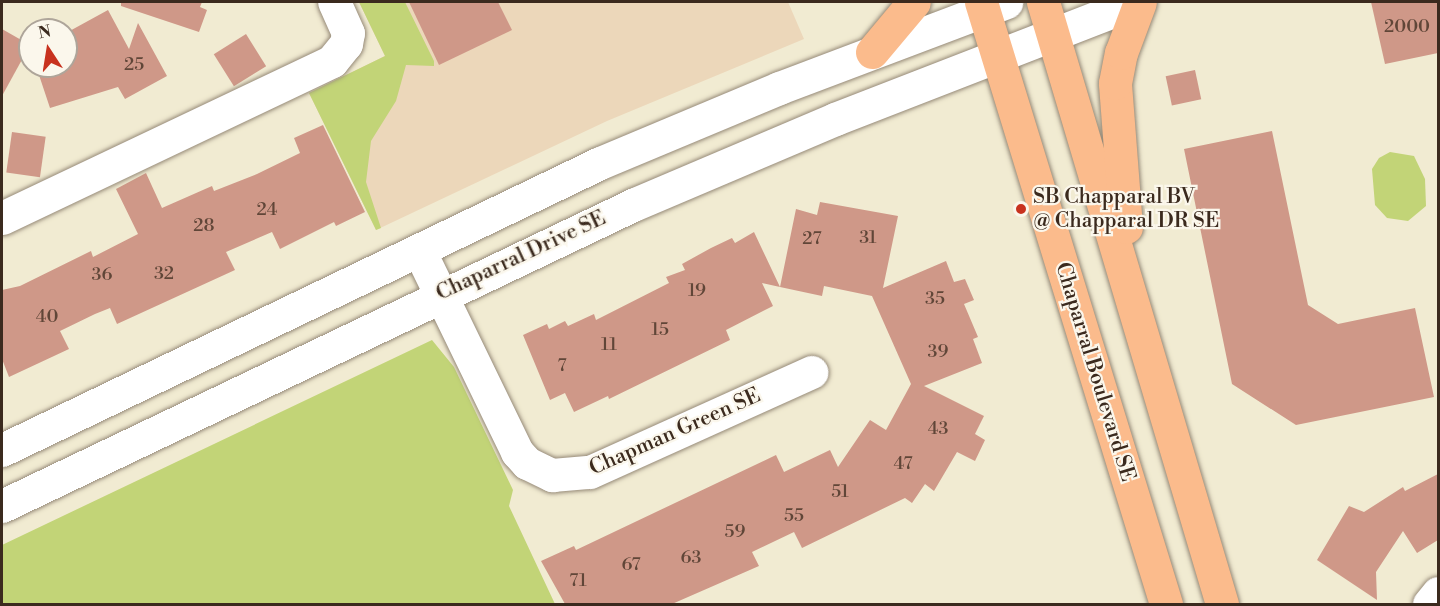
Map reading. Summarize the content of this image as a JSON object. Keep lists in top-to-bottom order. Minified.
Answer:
{"streets":{"main road":["Chaparral Boulevard SE"],"street":["Chaparral Drive SE","Chapman Green SE"]},"crossings":[["Chaparral Drive SE","Chaparral Boulevard SE"],["Chaparral Drive SE","Chapman Green SE"]],"places":["SB Chapparal BV @ Chapparal DR SE"],"house_numbers":["2000","25","24","28","31","27","32","36","19","35","40","15","11","39","7","43","47","51","55","59","63","67","71"],"north":"top"}
